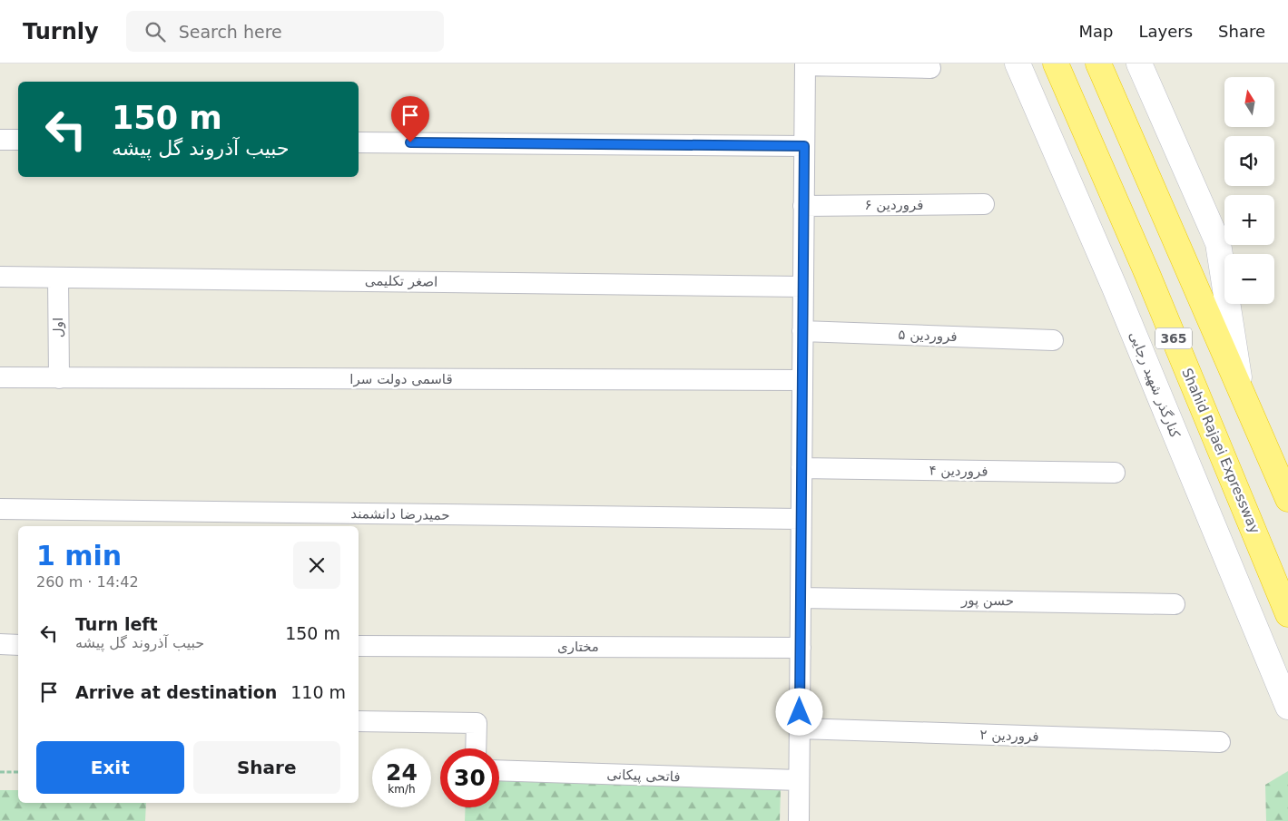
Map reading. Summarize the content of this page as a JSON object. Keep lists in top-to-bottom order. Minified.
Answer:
{"streets":{"highway":["365","Shahid Rajaei Expressway"],"street":["فروردین ۶","اصغر تکلیمی","اول","فروردین ۵","قاسمی دولت سرا","کنارگذر شهید رجایی","فروردین ۴","حمیدرضا دانشمند","حسن پور","مختاری","فروردین ۲","فاتحی پیکانی"]},"crossings":[["اصغر تکلیمی","اول"],["اول","قاسمی دولت سرا"]],"north":"top","page":{"header":"Turnly","search":"Search here","nav":["Map","Layers","Share"],"map_buttons":["+","−"],"turn":["150 m","حبیب آذروند گل پیشه"],"heading":["1 min","260 m · 14:42"],"list":[{"name":"Turn left","note":"حبیب آذروند گل پیشه","value":"150 m"},{"name":"Arrive at destination","value":"110 m"}],"buttons":["Exit","Share"],"speed":"24 km/h","limit":"30"}}
